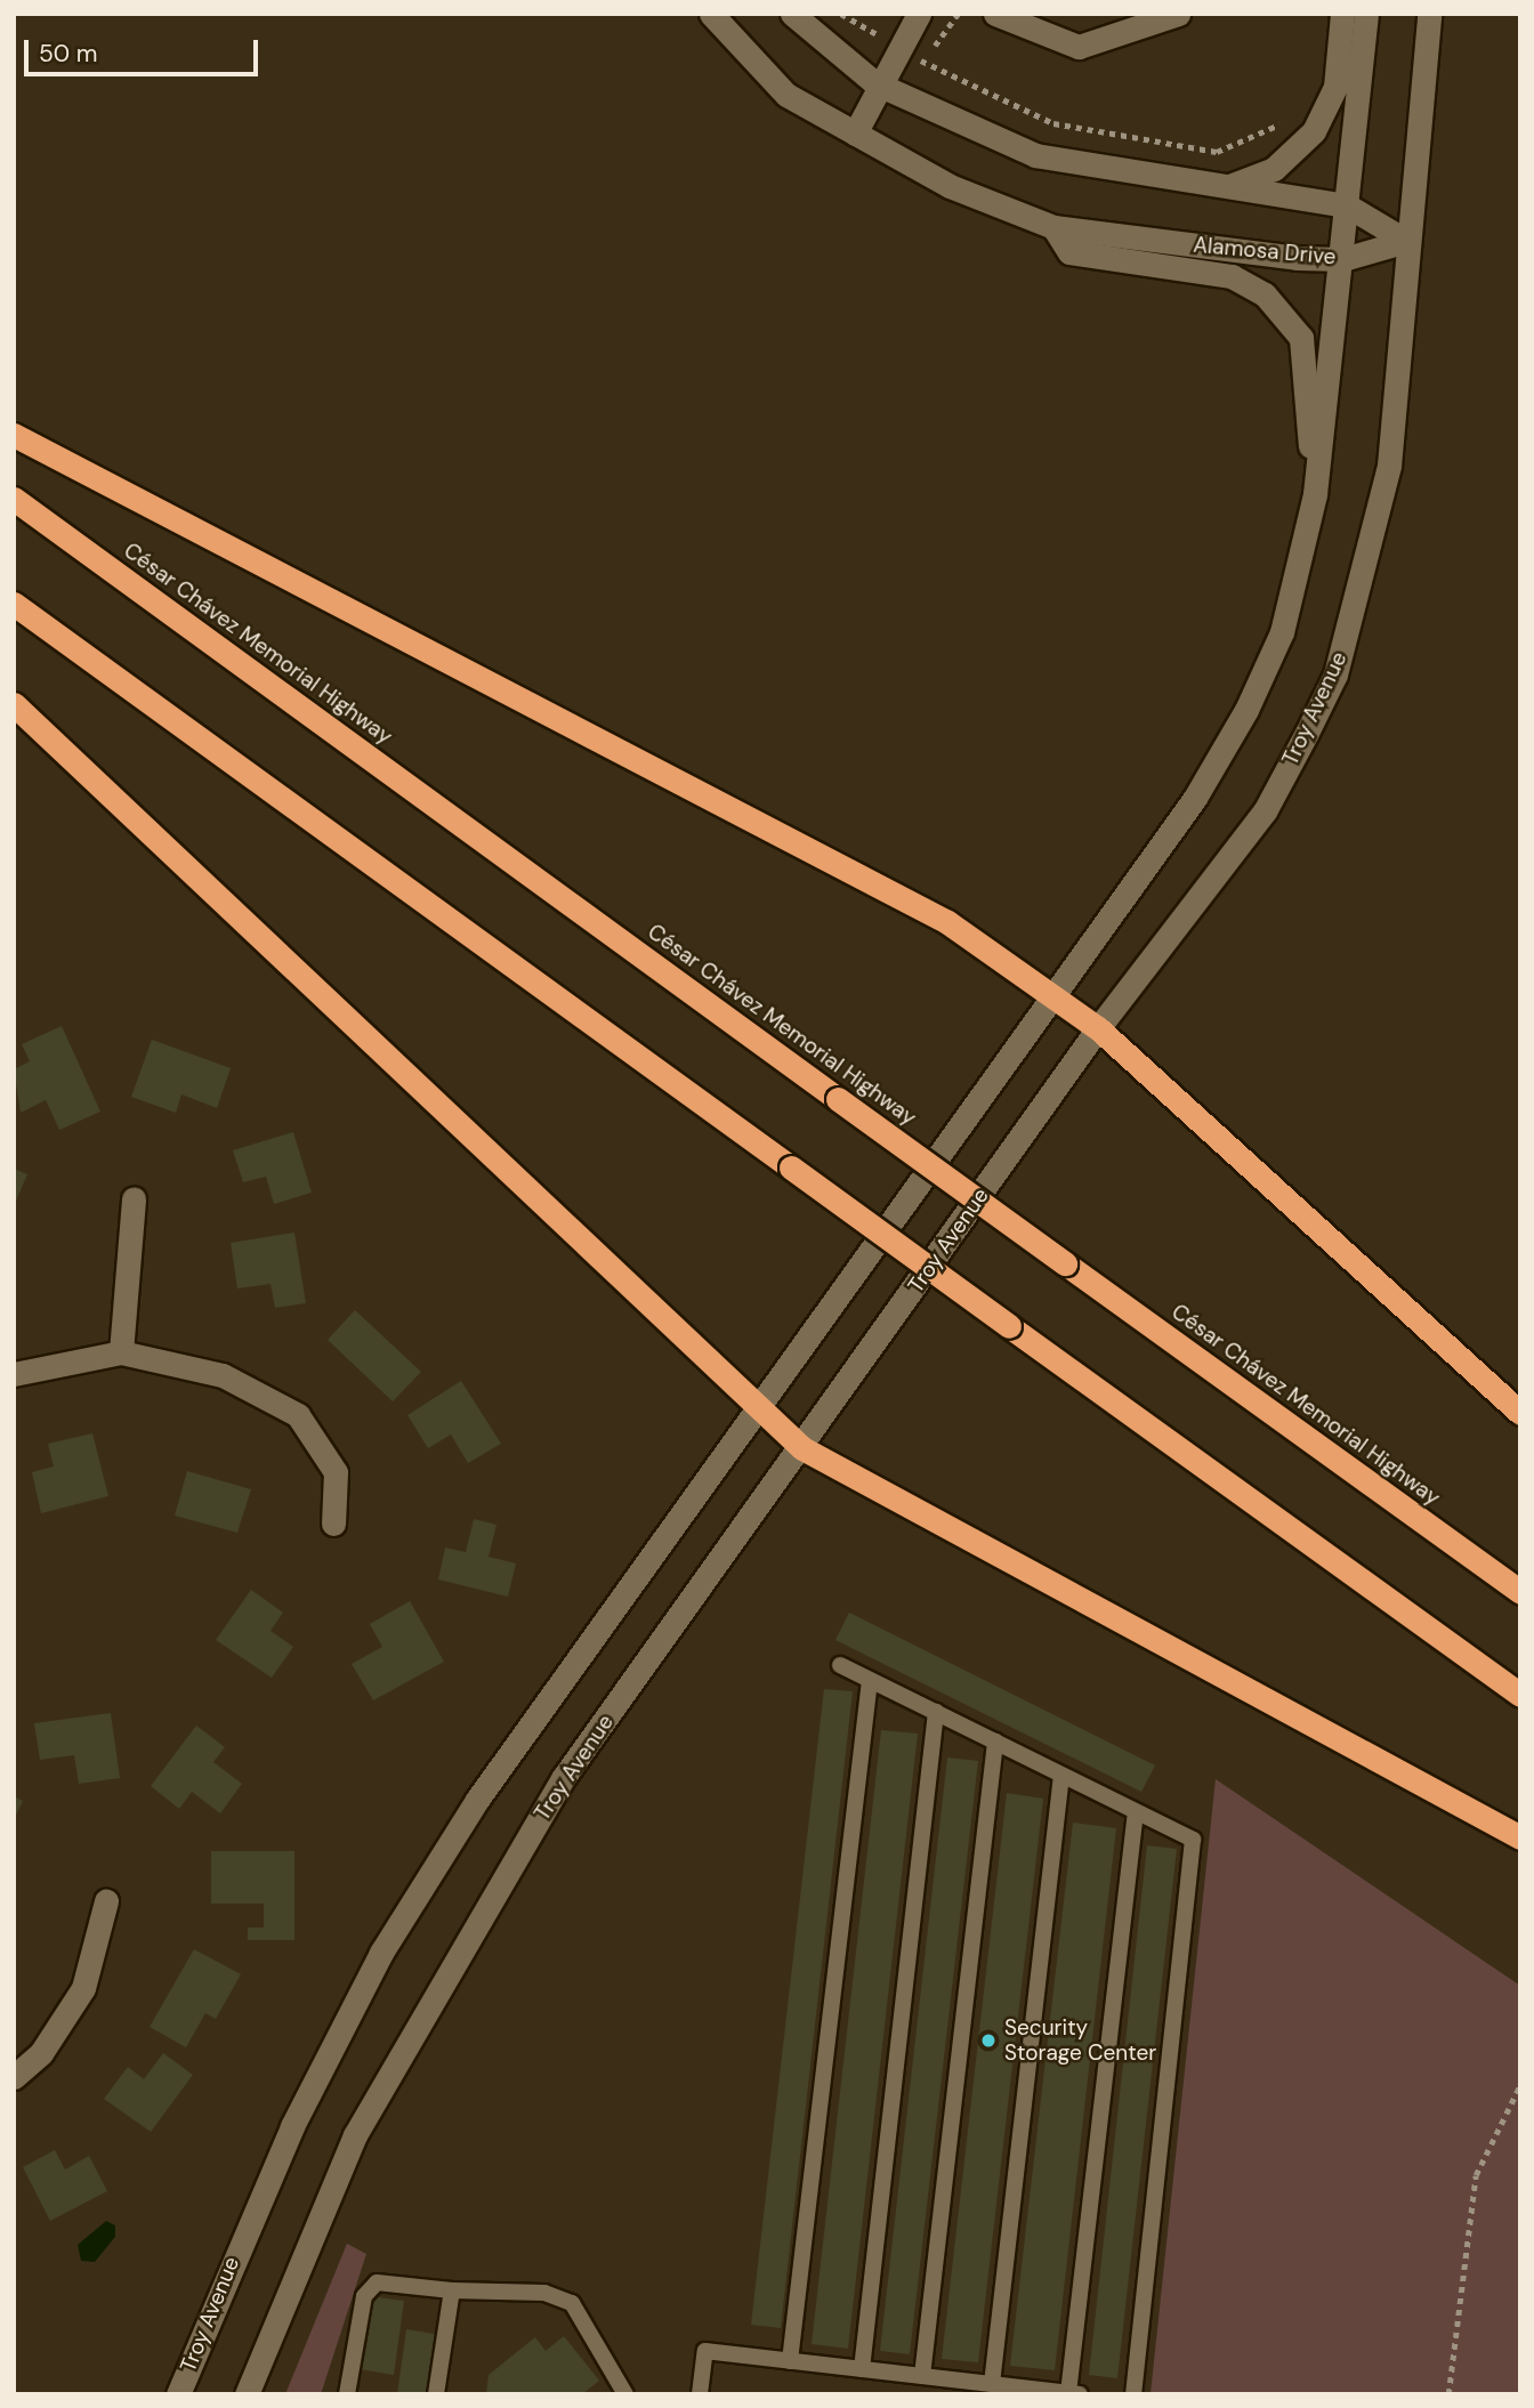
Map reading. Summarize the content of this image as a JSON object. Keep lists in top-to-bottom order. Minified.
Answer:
{"streets":{"highway":["César Chávez Memorial Highway"],"main road":["Alamosa Drive","Troy Avenue"]},"crossings":[["Alamosa Drive","Troy Avenue"]],"places":["Security Storage Center"],"scale_bar":"50 m"}
